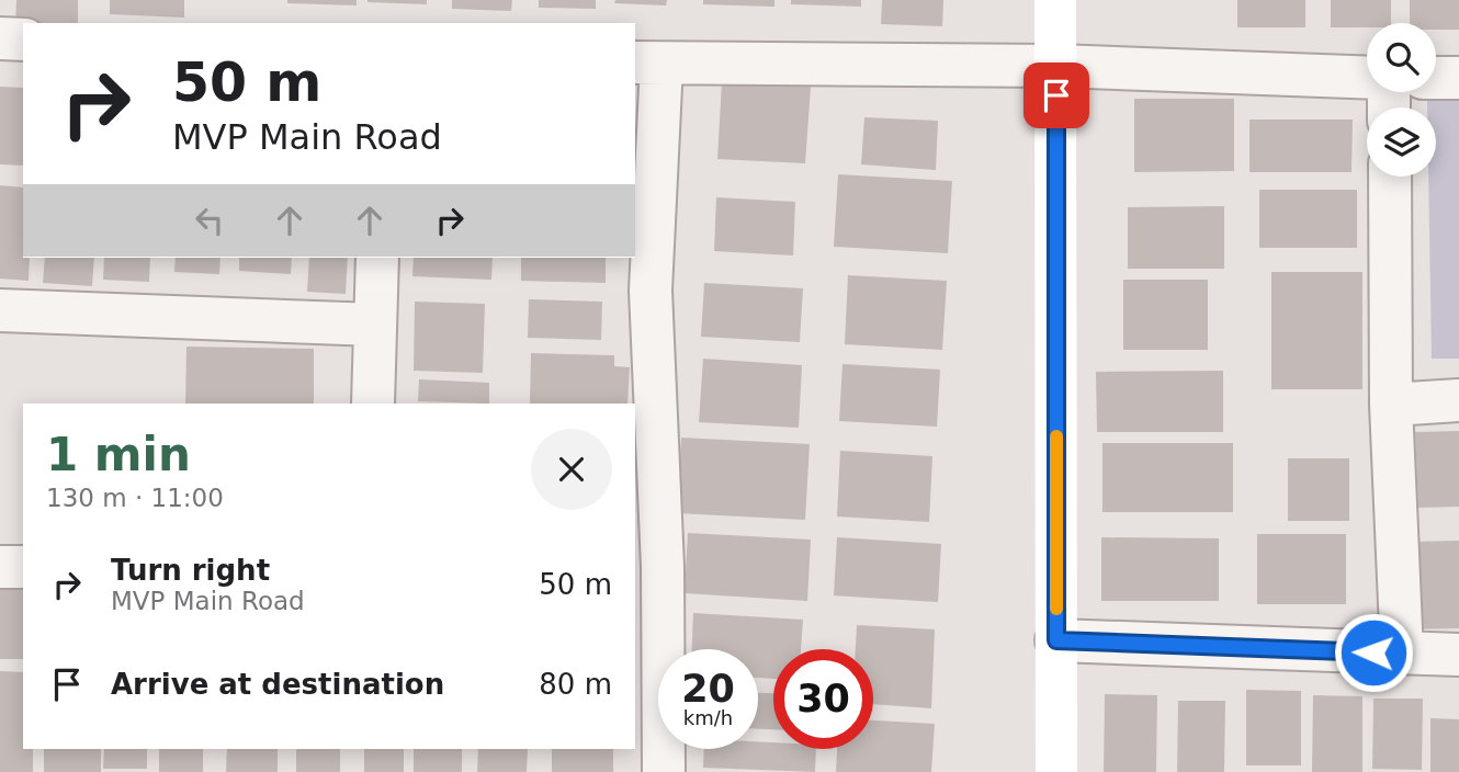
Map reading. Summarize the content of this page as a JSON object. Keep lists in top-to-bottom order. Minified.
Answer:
{"page":{"turn":["50 m","MVP Main Road"],"heading":["1 min","130 m · 11:00"],"list":[{"name":"Turn right","note":"MVP Main Road","value":"50 m"},{"name":"Arrive at destination","value":"80 m"}],"speed":"20 km/h","limit":"30"}}
